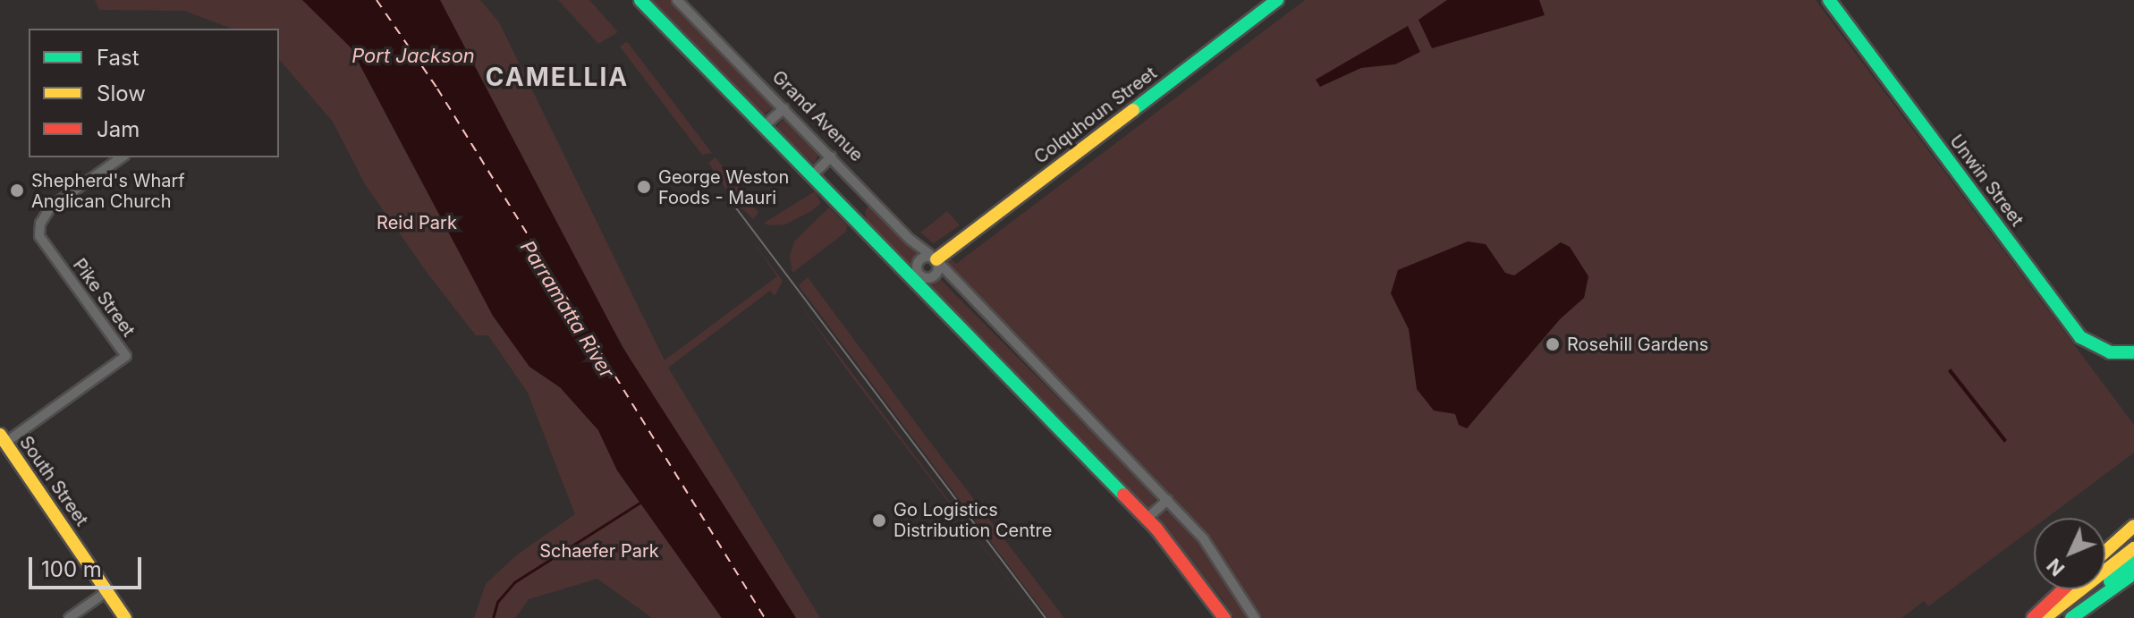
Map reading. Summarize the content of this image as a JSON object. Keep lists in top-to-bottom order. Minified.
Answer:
{"streets":{"main road":["Colquhoun Street","Unwin Street","South Street"],"street":["Grand Avenue","Pike Street"]},"crossings":[["Colquhoun Street","Grand Avenue"],["Pike Street","South Street"]],"districts":["CAMELLIA"],"water":["Port Jackson","Parramatta River"],"parks":["Reid Park","Schaefer Park"],"places":["George Weston Foods - Mauri","Shepherd's Wharf Anglican Church","Rosehill Gardens","Go Logistics Distribution Centre"],"legend":["Fast","Slow","Jam"],"scale_bar":"100 m","north":"bottom left"}
